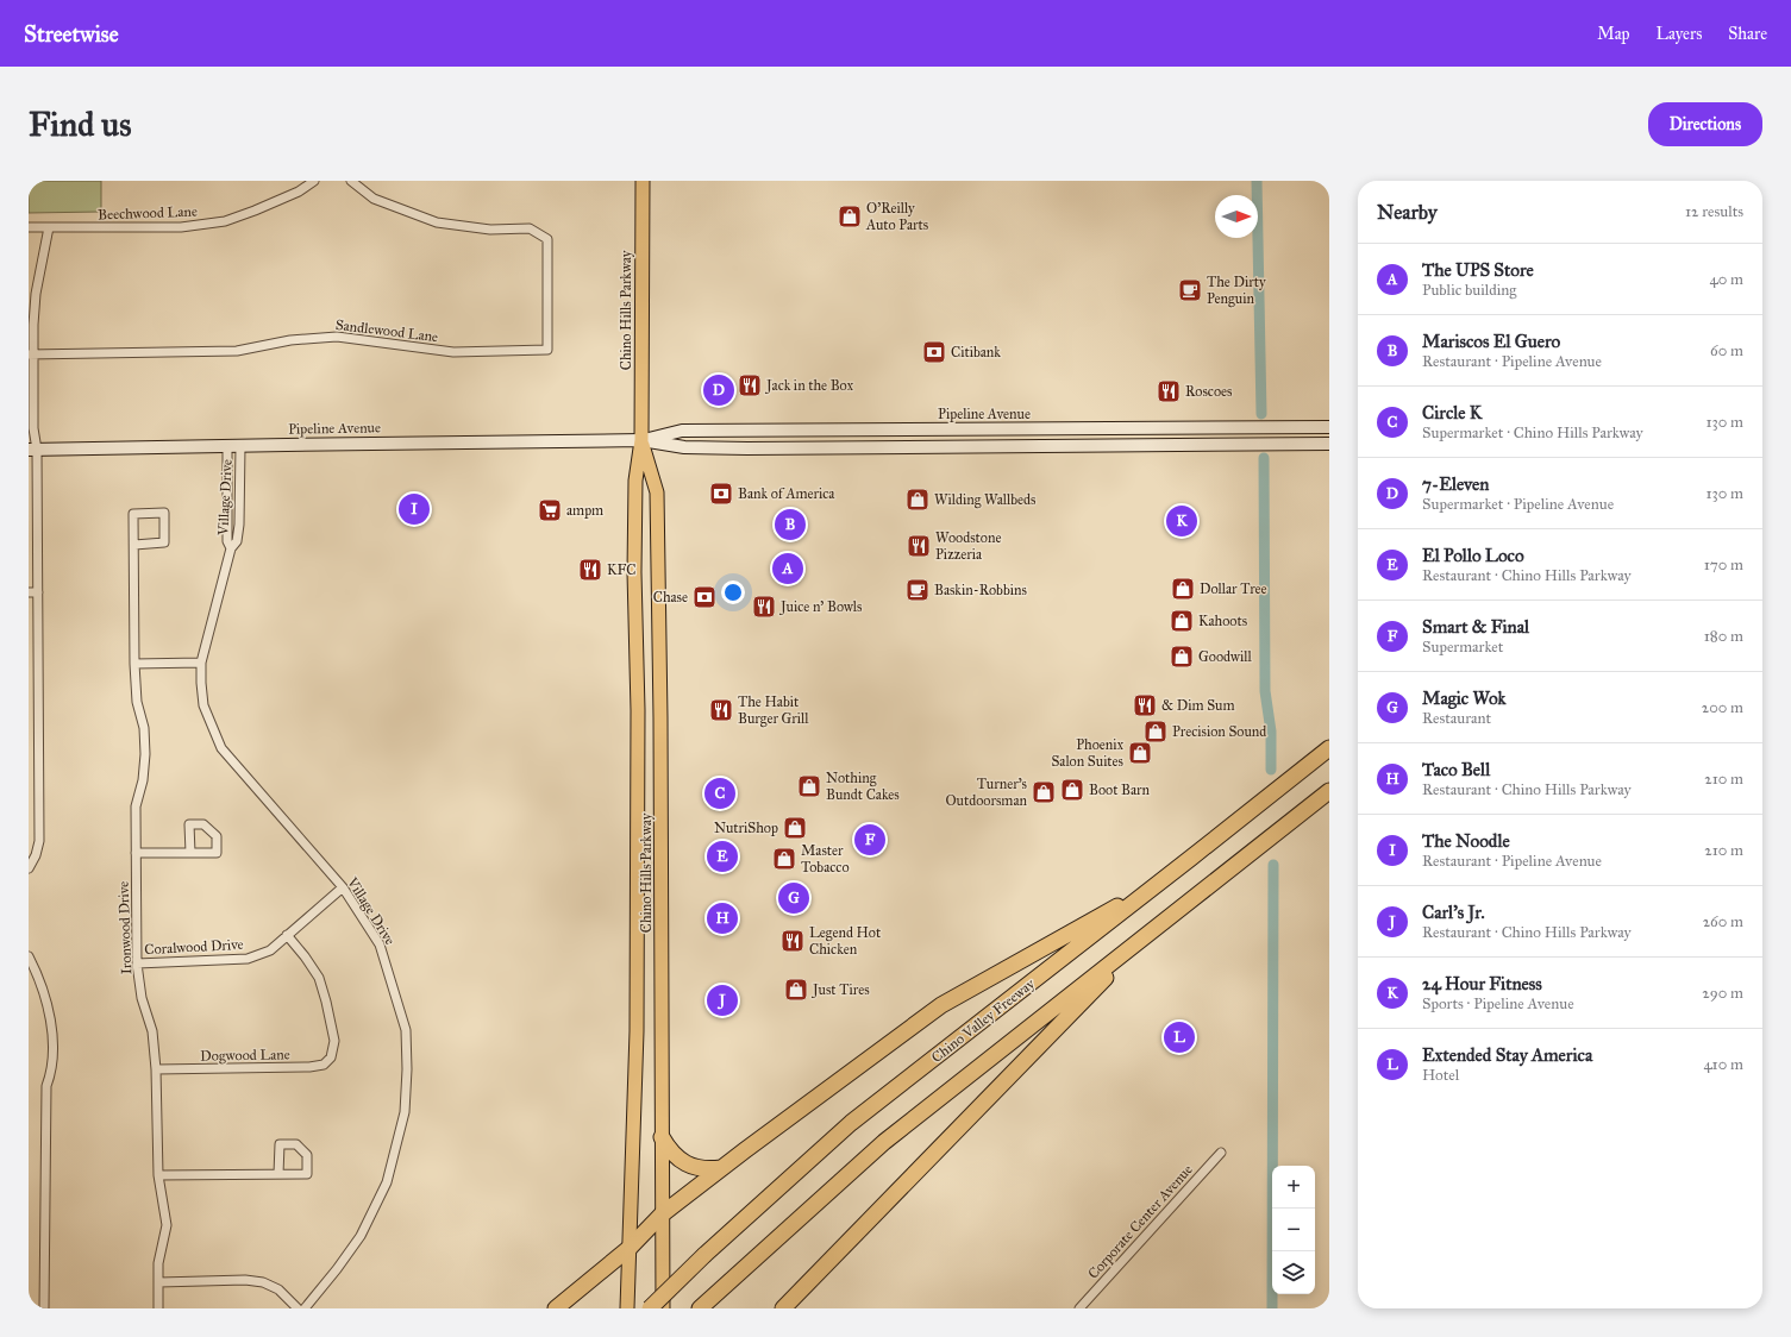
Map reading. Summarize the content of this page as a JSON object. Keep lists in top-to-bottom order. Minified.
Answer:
{"streets":{"highway":["Chino Valley Freeway"],"main road":["Chino Hills Parkway","Pipeline Avenue"],"street":["Beechwood Lane","Sandlewood Lane","Village Drive","Ironwood Drive","Coralwood Drive","Dogwood Lane","Corporate Center Avenue"]},"crossings":[["Chino Hills Parkway","Pipeline Avenue"],["Pipeline Avenue","Village Drive"],["Village Drive","Coralwood Drive"],["Ironwood Drive","Coralwood Drive"],["Ironwood Drive","Dogwood Lane"],["Coralwood Drive","Dogwood Lane"]],"places":{"shop":["O'Reilly Auto Parts","Wilding Wallbeds","Dollar Tree","Kahoots","Goodwill","Precision Sound","Phoenix Salon Suites","Nothing Bundt Cakes","Boot Barn","Turner's Outdoorsman","NutriShop","Master Tobacco","Just Tires"],"cafe":["The Dirty Penguin","Baskin-Robbins"],"bank":["Citibank","Bank of America","Chase"],"restaurant":["Jack in the Box","Roscoes","Woodstone Pizzeria","KFC","Juice n' Bowls","& Dim Sum","The Habit Burger Grill","Legend Hot Chicken"],"supermarket":["ampm"]},"north":"right","page":{"header":"Streetwise","nav":["Map","Layers","Share"],"buttons":"Directions","title":"Find us","heading":["Nearby","12 results"],"list":[{"mark":"A","name":"The UPS Store","note":"Public building","value":"40 m"},{"mark":"B","name":"Mariscos El Guero","note":"Restaurant · Pipeline Avenue","value":"60 m"},{"mark":"C","name":"Circle K","note":"Supermarket · Chino Hills Parkway","value":"130 m"},{"mark":"D","name":"7-Eleven","note":"Supermarket · Pipeline Avenue","value":"130 m"},{"mark":"E","name":"El Pollo Loco","note":"Restaurant · Chino Hills Parkway","value":"170 m"},{"mark":"F","name":"Smart & Final","note":"Supermarket","value":"180 m"},{"mark":"G","name":"Magic Wok","note":"Restaurant","value":"200 m"},{"mark":"H","name":"Taco Bell","note":"Restaurant · Chino Hills Parkway","value":"210 m"},{"mark":"I","name":"The Noodle","note":"Restaurant · Pipeline Avenue","value":"210 m"},{"mark":"J","name":"Carl's Jr.","note":"Restaurant · Chino Hills Parkway","value":"260 m"},{"mark":"K","name":"24 Hour Fitness","note":"Sports · Pipeline Avenue","value":"290 m"},{"mark":"L","name":"Extended Stay America","note":"Hotel","value":"410 m"}],"pins":["D","I","K","B","A","C","F","E","G","H","J","L"],"map_buttons":["+","−"]}}
